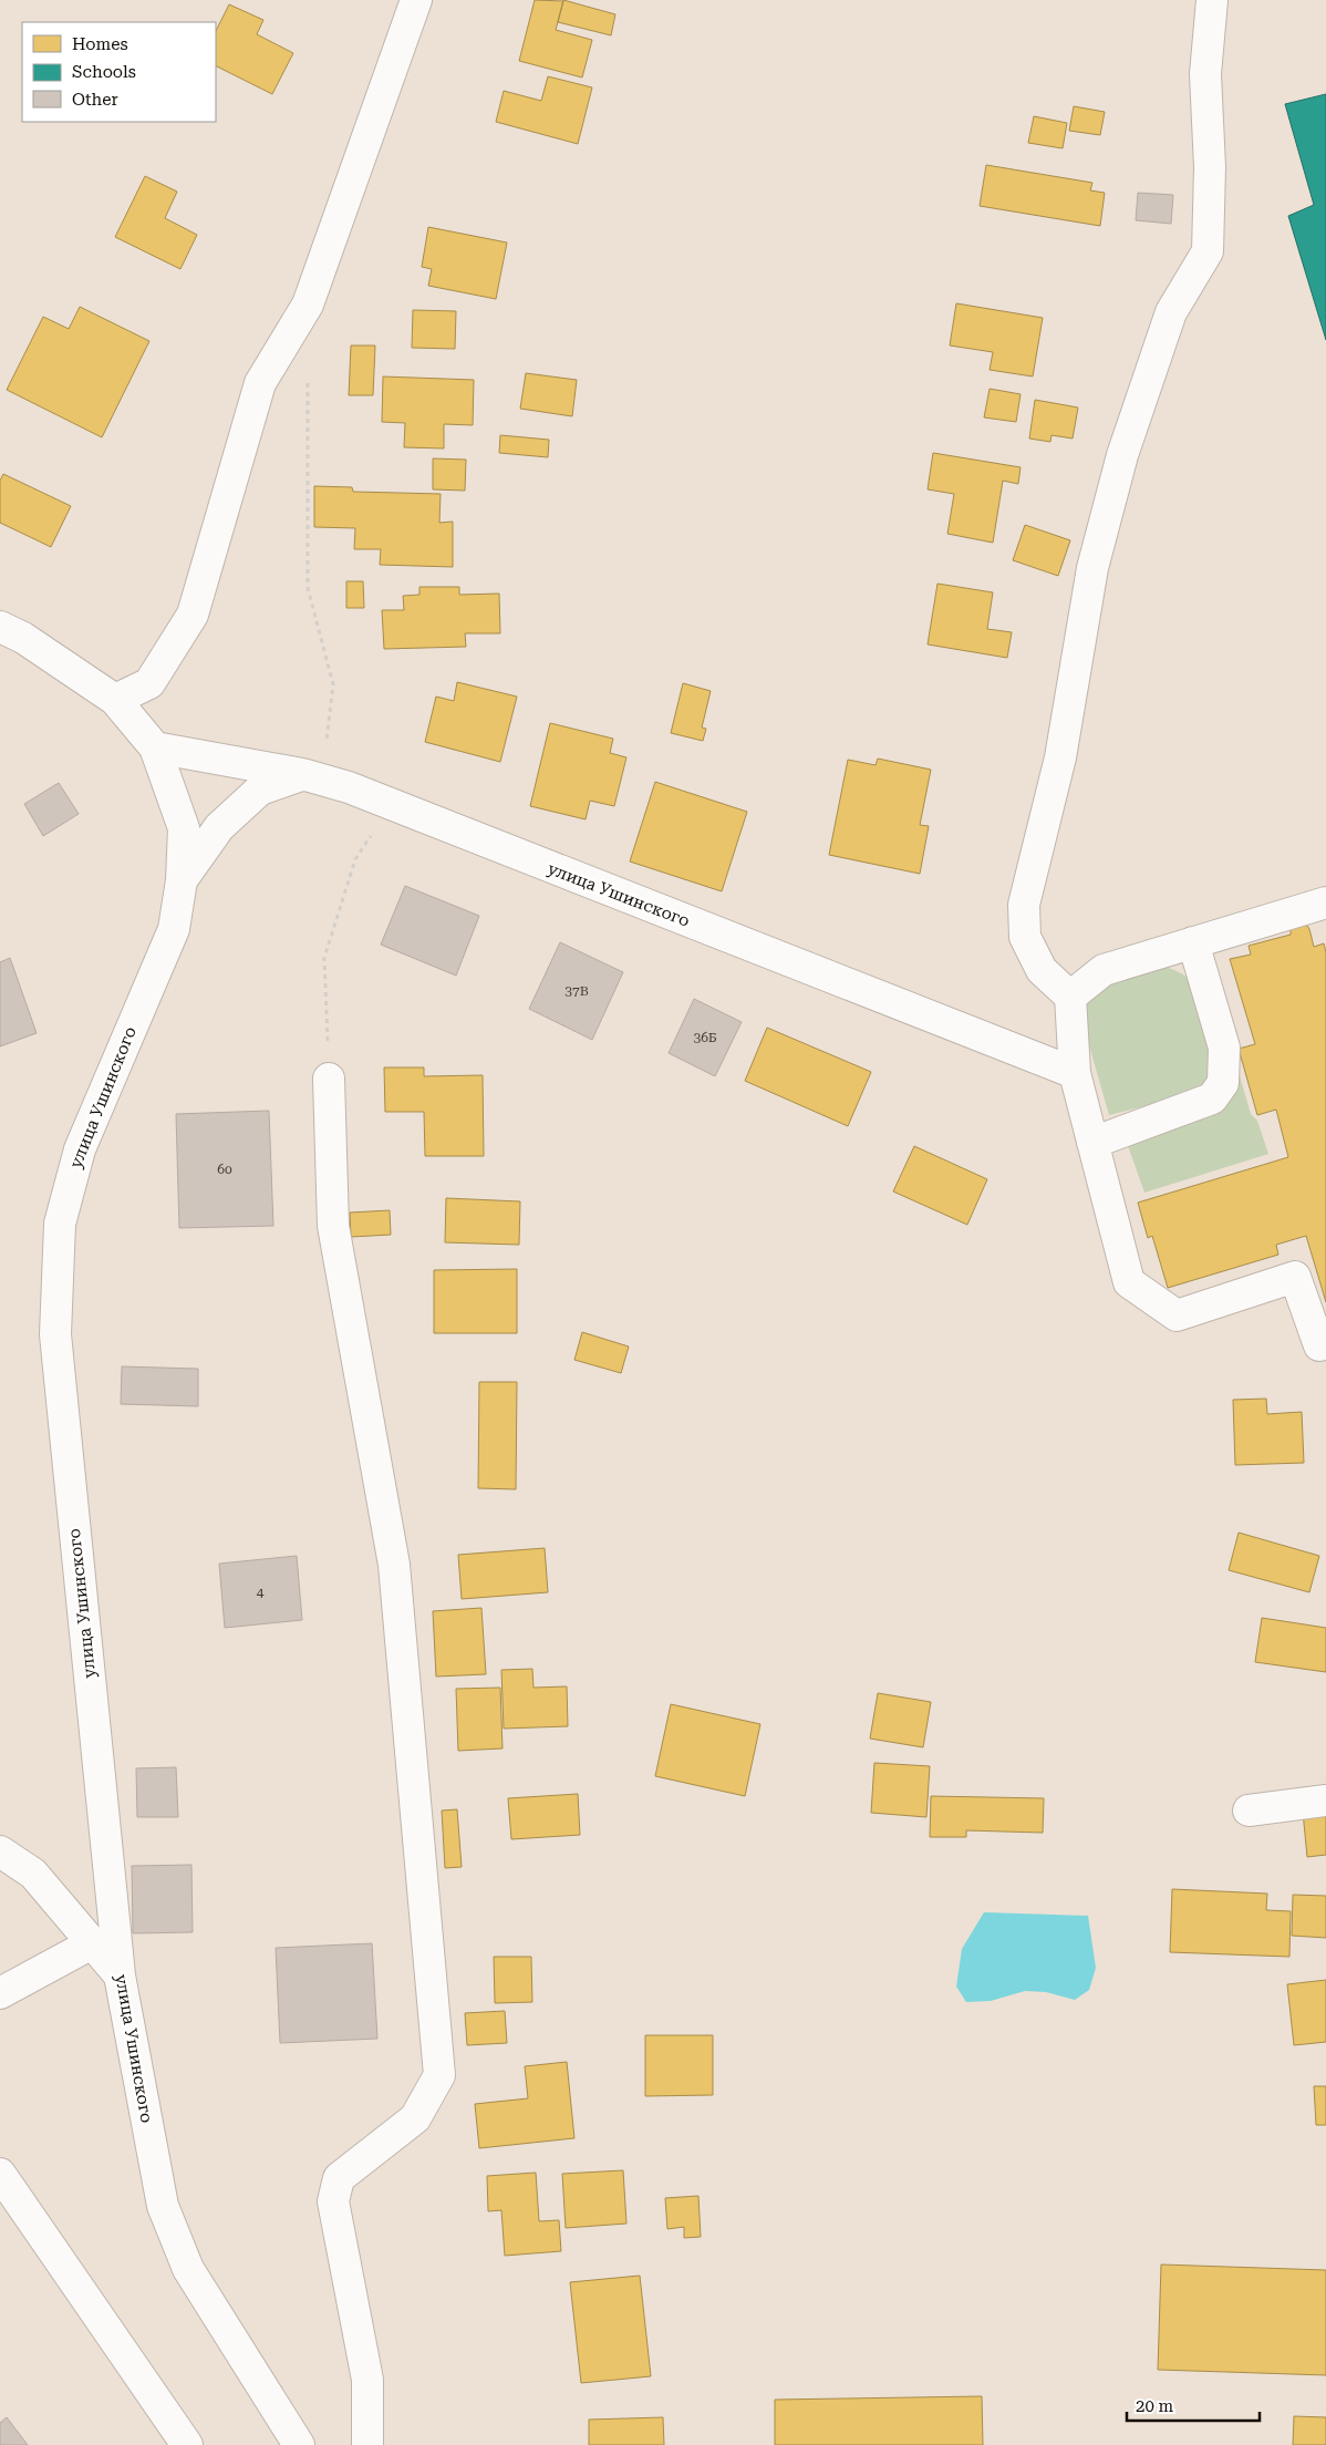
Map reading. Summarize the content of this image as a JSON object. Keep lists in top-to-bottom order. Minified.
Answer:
{"streets":{"street":["улица Ушинского"]},"house_numbers":["37В","36Б","60","4"],"legend":["Homes","Schools","Other"],"scale_bar":"20 m"}
